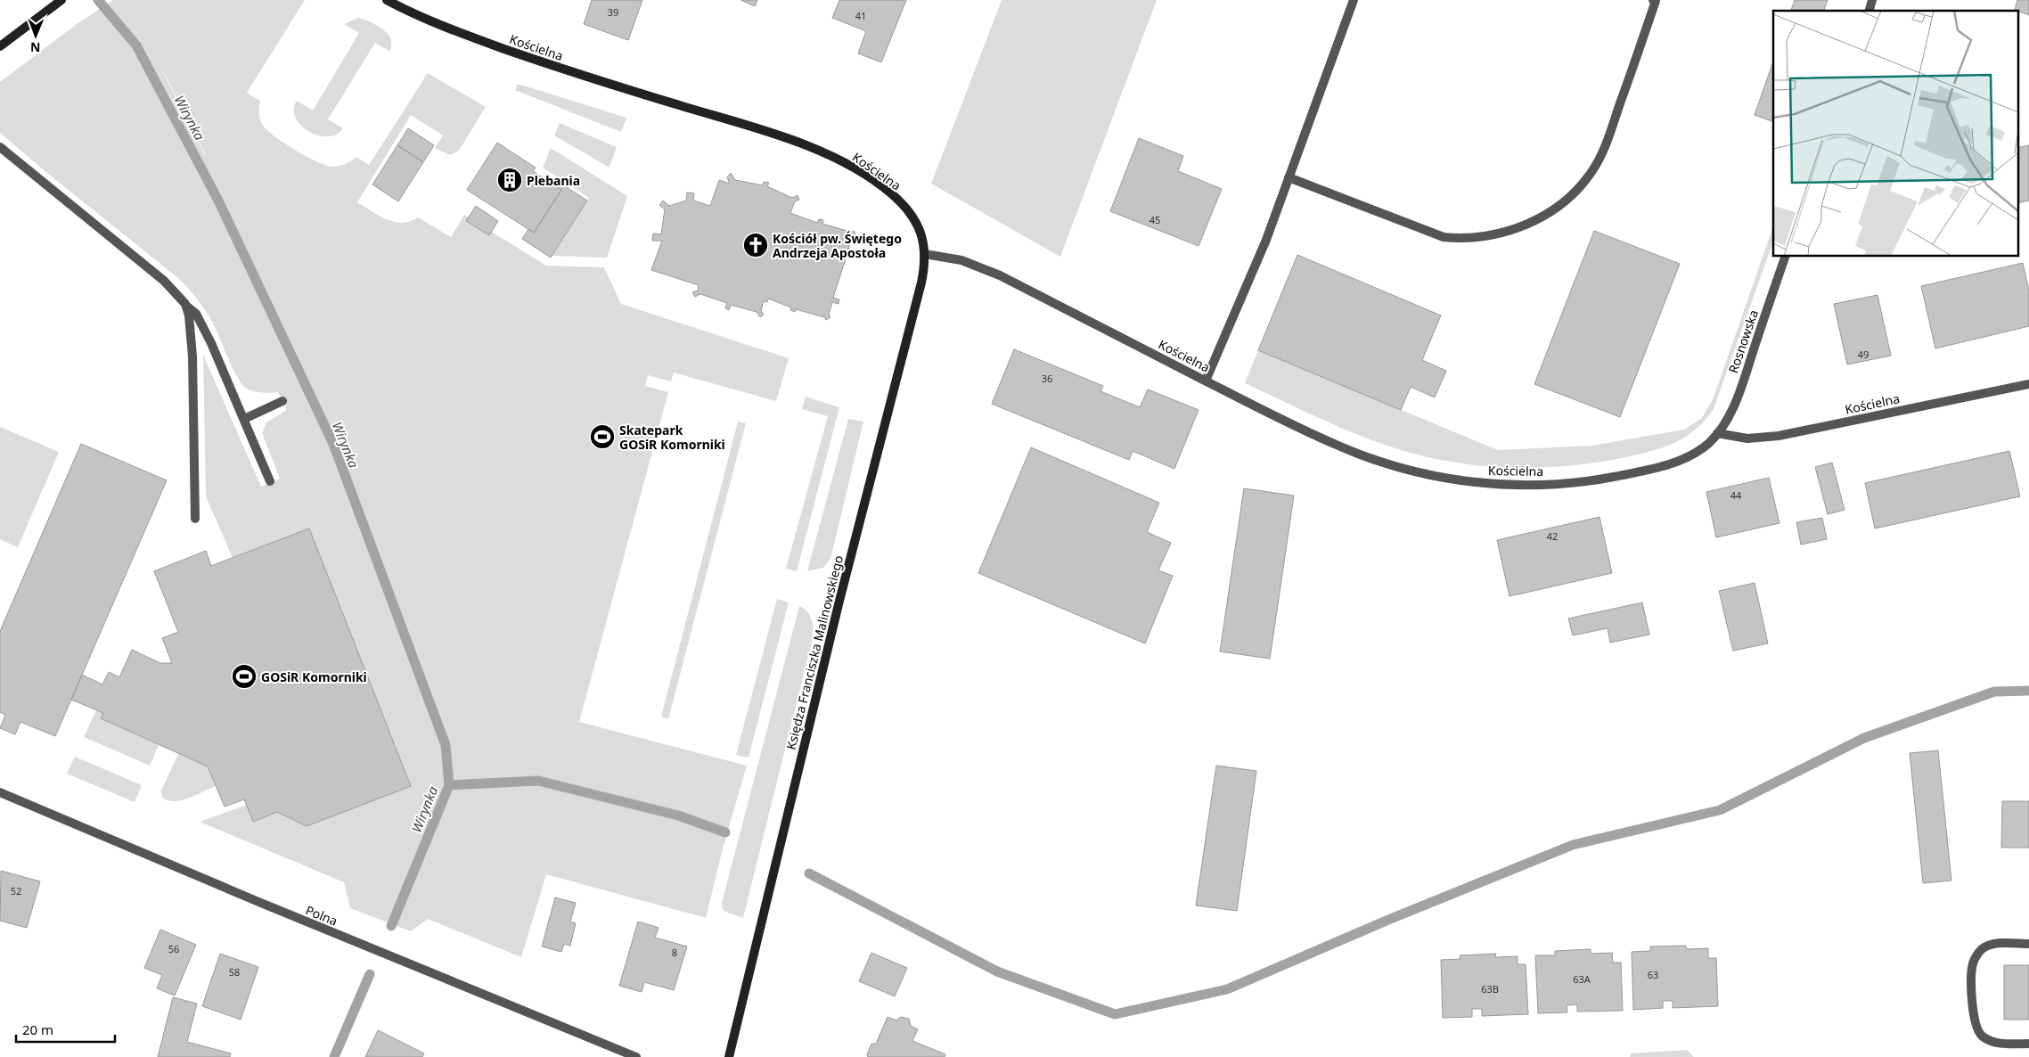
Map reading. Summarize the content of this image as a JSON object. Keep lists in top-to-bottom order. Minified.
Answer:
{"streets":{"street":["Kościelna","Rosnowska","Księdza Franciszka Malinowskiego","Polna"]},"crossings":[["Kościelna","Rosnowska"],["Kościelna","Księdza Franciszka Malinowskiego"]],"water":["Wirynka"],"places":{"building":["Plebania"],"church":["Kościół pw. Świętego Andrzeja Apostoła"],"sports":["Skatepark GOSiR Komorniki","GOSiR Komorniki"]},"house_numbers":["39","41","45","49","36","44","42","52","56","8","58","63","63A","63B"],"scale_bar":"20 m","north":"bottom"}
